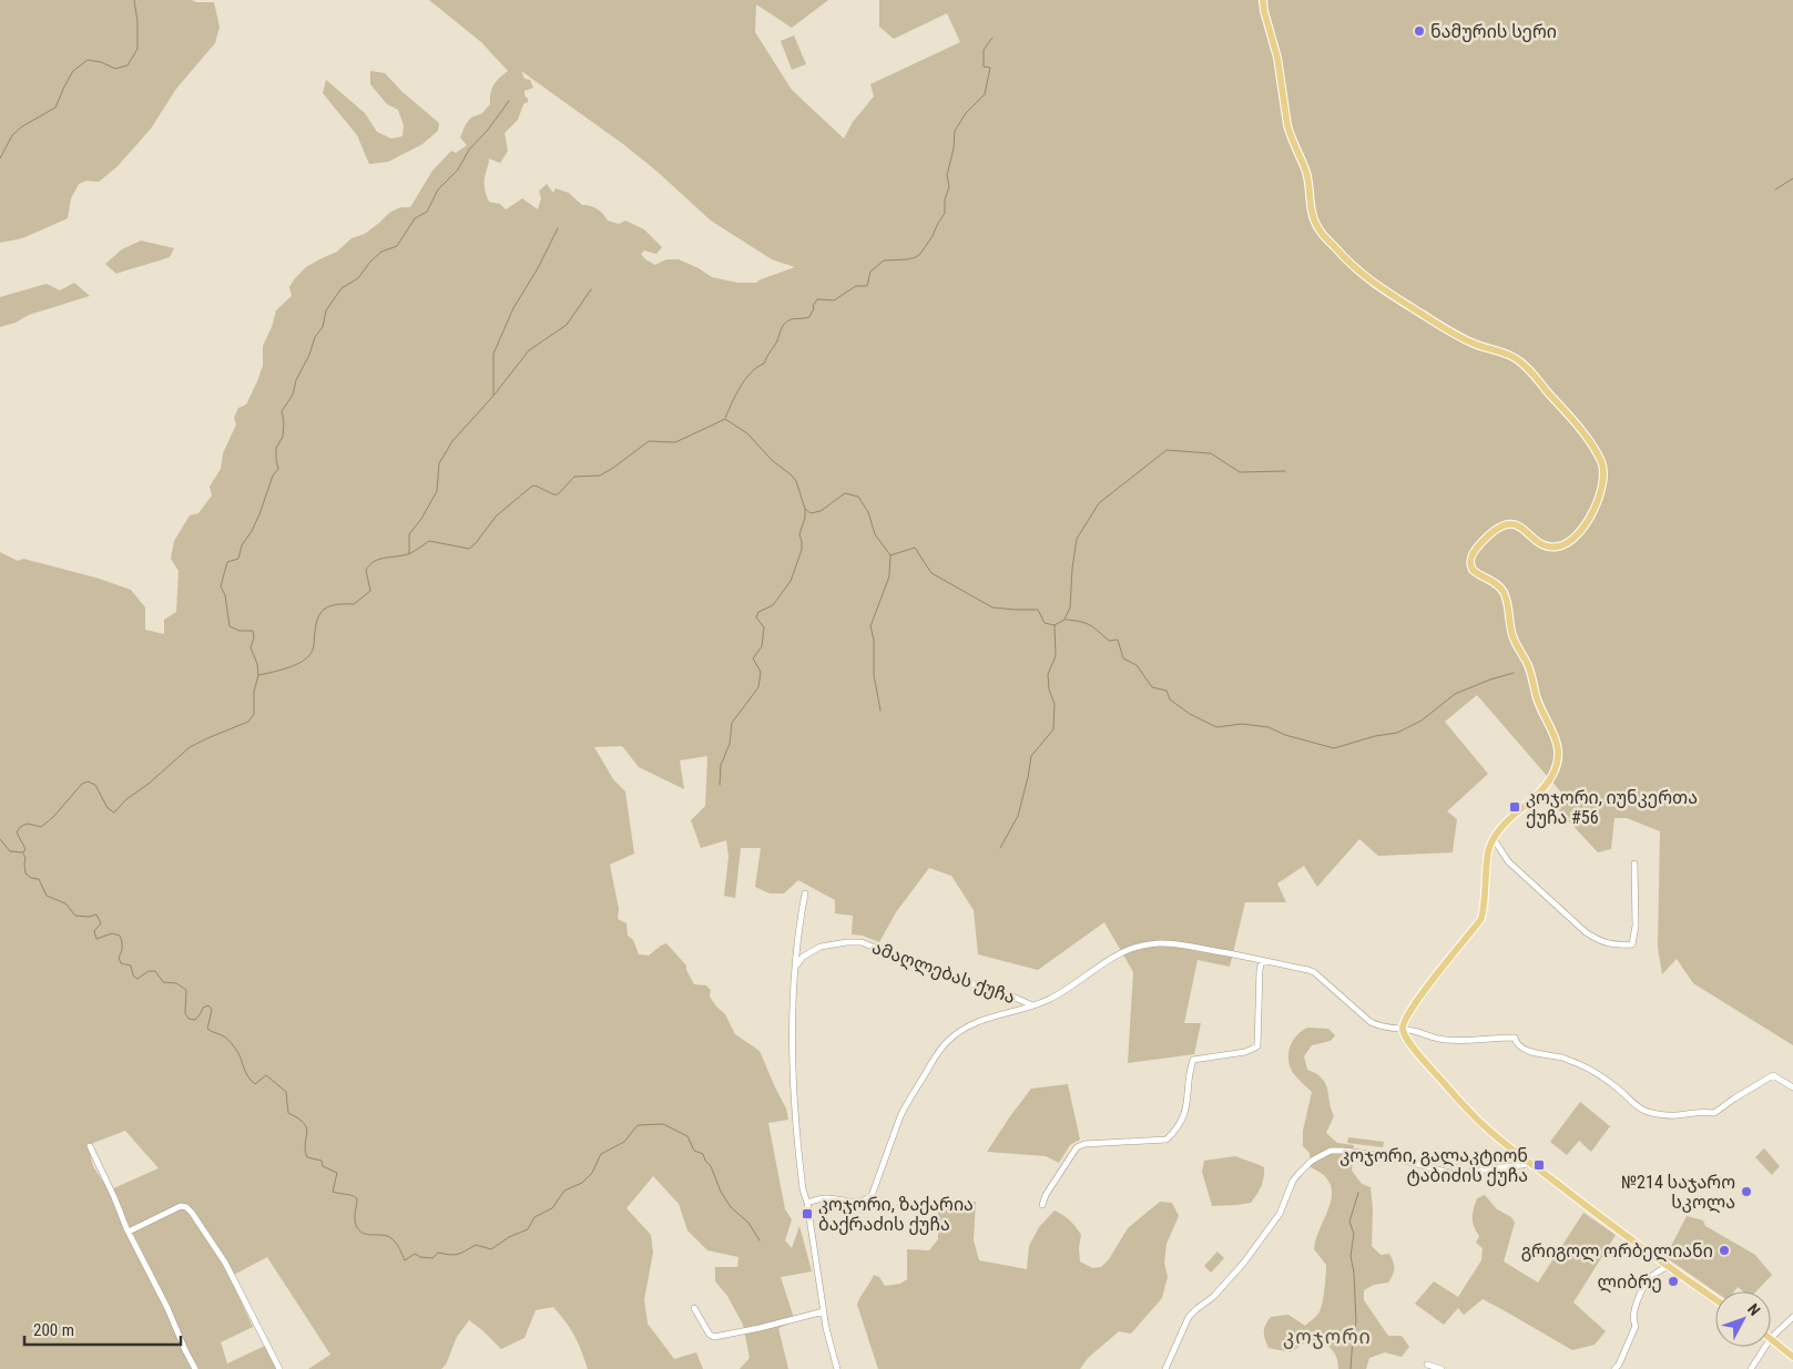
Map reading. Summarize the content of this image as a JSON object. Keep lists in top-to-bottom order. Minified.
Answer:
{"streets":{"street":["ამაღლებას ქუჩა"]},"districts":["კოჯორი"],"places":{"other":["ნამურის სერი","№214 საჯარო სკოლა","გრიგოლ ორბელიანი","ლიბრე"],"transit":["კოჯორი, იუნკერთა ქუჩა #56","კოჯორი, გალაკტიონ ტაბიძის ქუჩა","კოჯორი, ზაქარია ბაქრაძის ქუჩა"]},"scale_bar":"200 m","north":"top right"}
